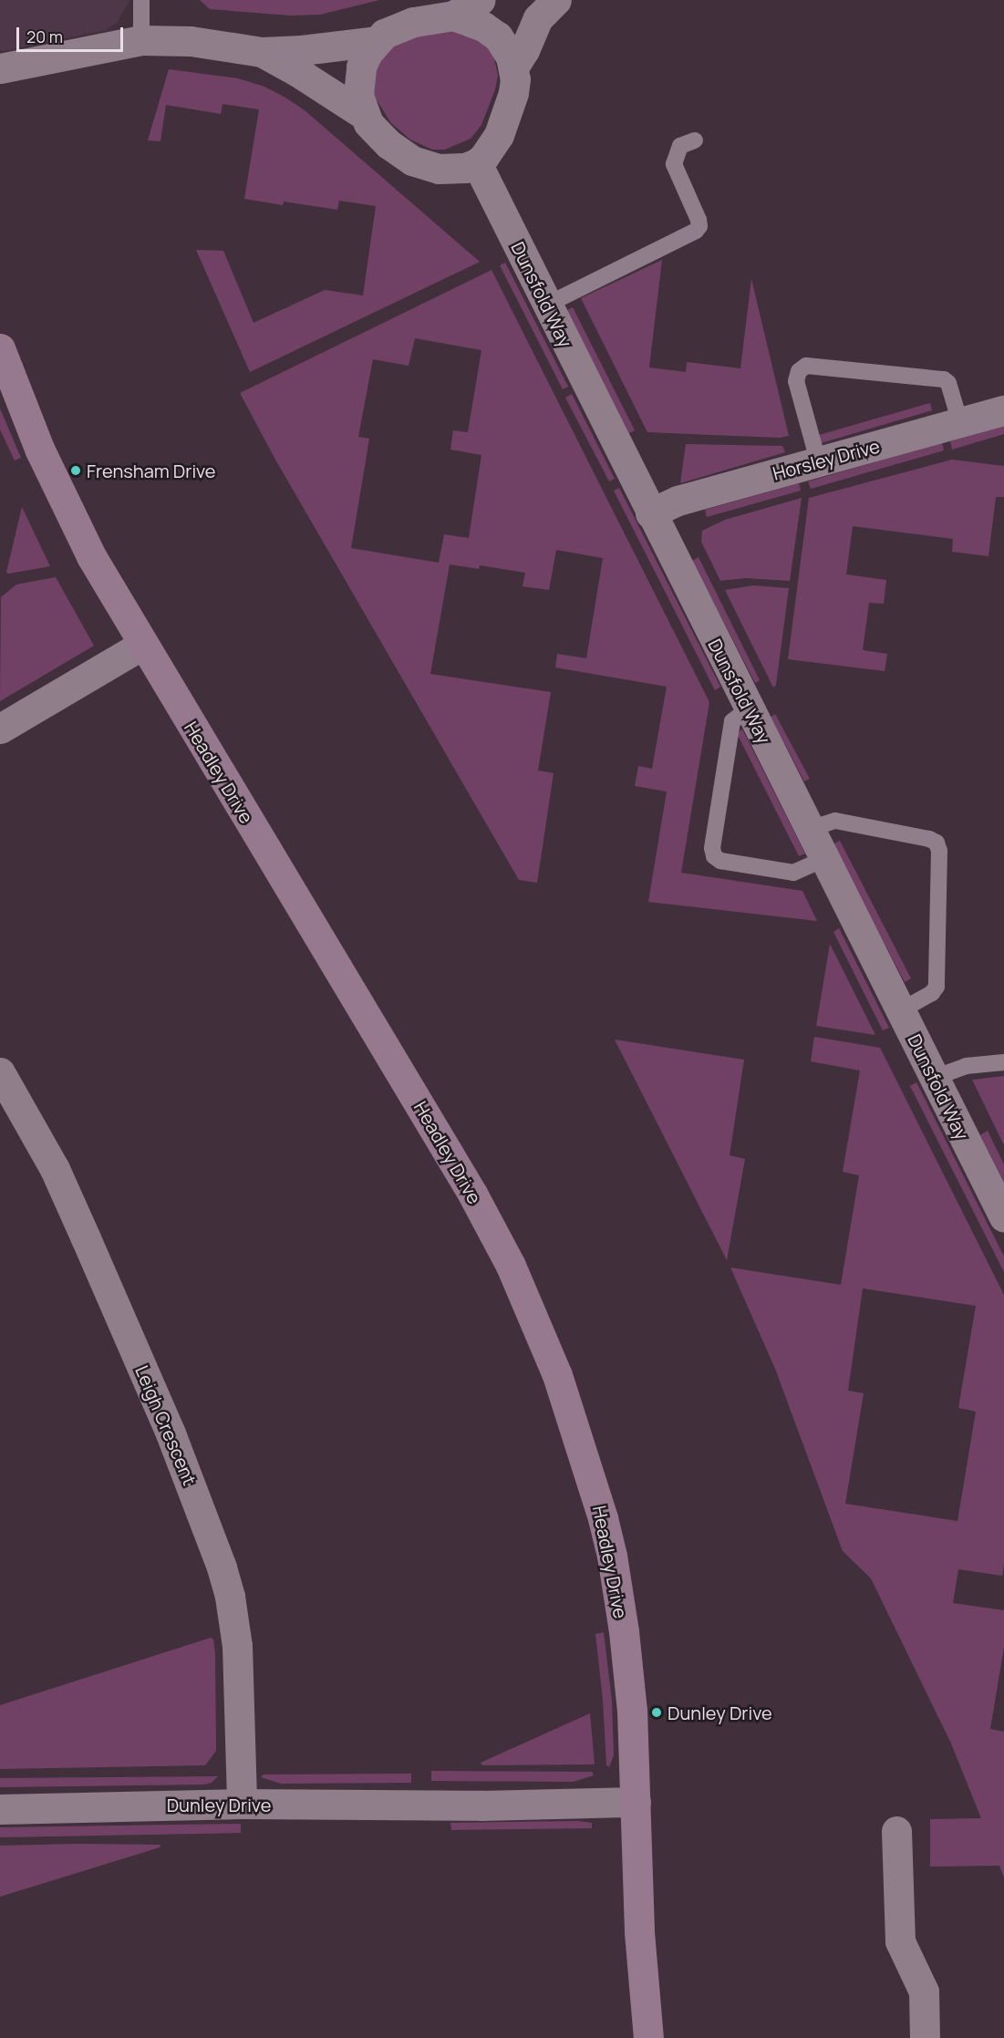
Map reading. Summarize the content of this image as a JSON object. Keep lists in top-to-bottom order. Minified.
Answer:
{"streets":{"street":["Dunsfold Way","Horsley Drive","Headley Drive","Leigh Crescent","Dunley Drive"]},"crossings":[["Dunsfold Way","Horsley Drive"],["Headley Drive","Dunley Drive"],["Leigh Crescent","Dunley Drive"]],"places":["Frensham Drive","Dunley Drive"],"scale_bar":"20 m"}
